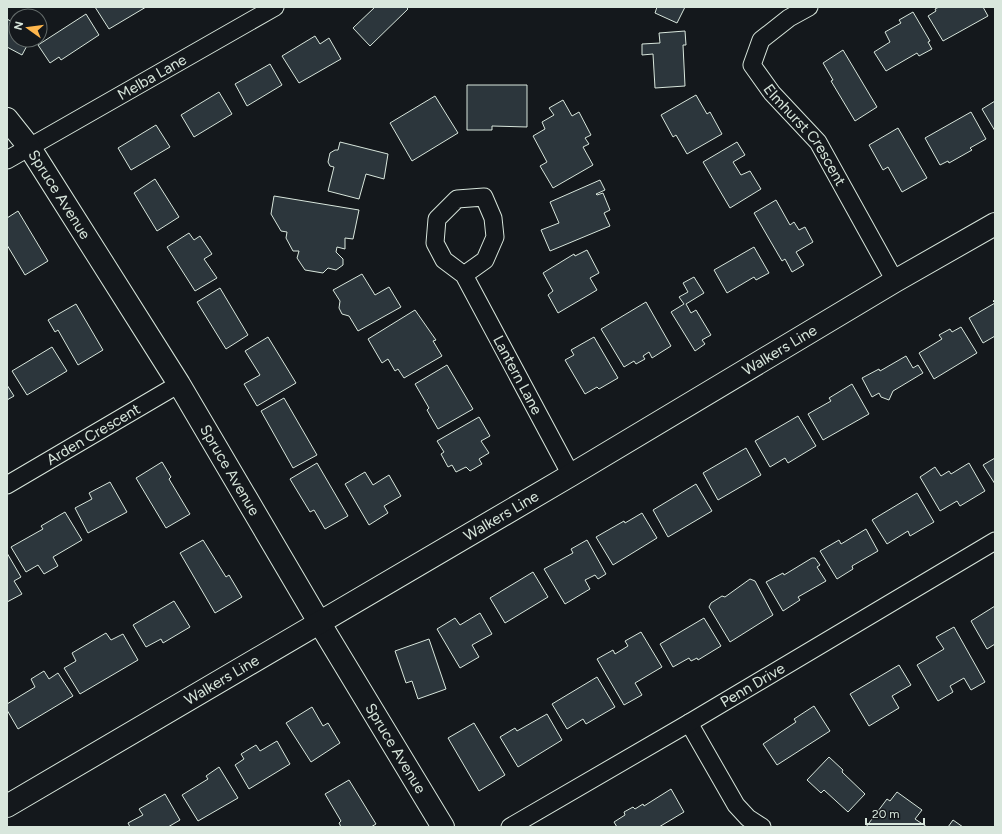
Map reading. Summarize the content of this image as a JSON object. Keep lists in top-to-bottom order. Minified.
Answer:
{"streets":{"main road":["Spruce Avenue","Walkers Line"],"street":["Melba Lane","Elmhurst Crescent","Lantern Lane","Arden Crescent","Penn Drive"]},"crossings":[["Melba Lane","Spruce Avenue"],["Elmhurst Crescent","Walkers Line"],["Spruce Avenue","Walkers Line"],["Spruce Avenue","Arden Crescent"],["Walkers Line","Lantern Lane"]],"scale_bar":"20 m","north":"left"}
